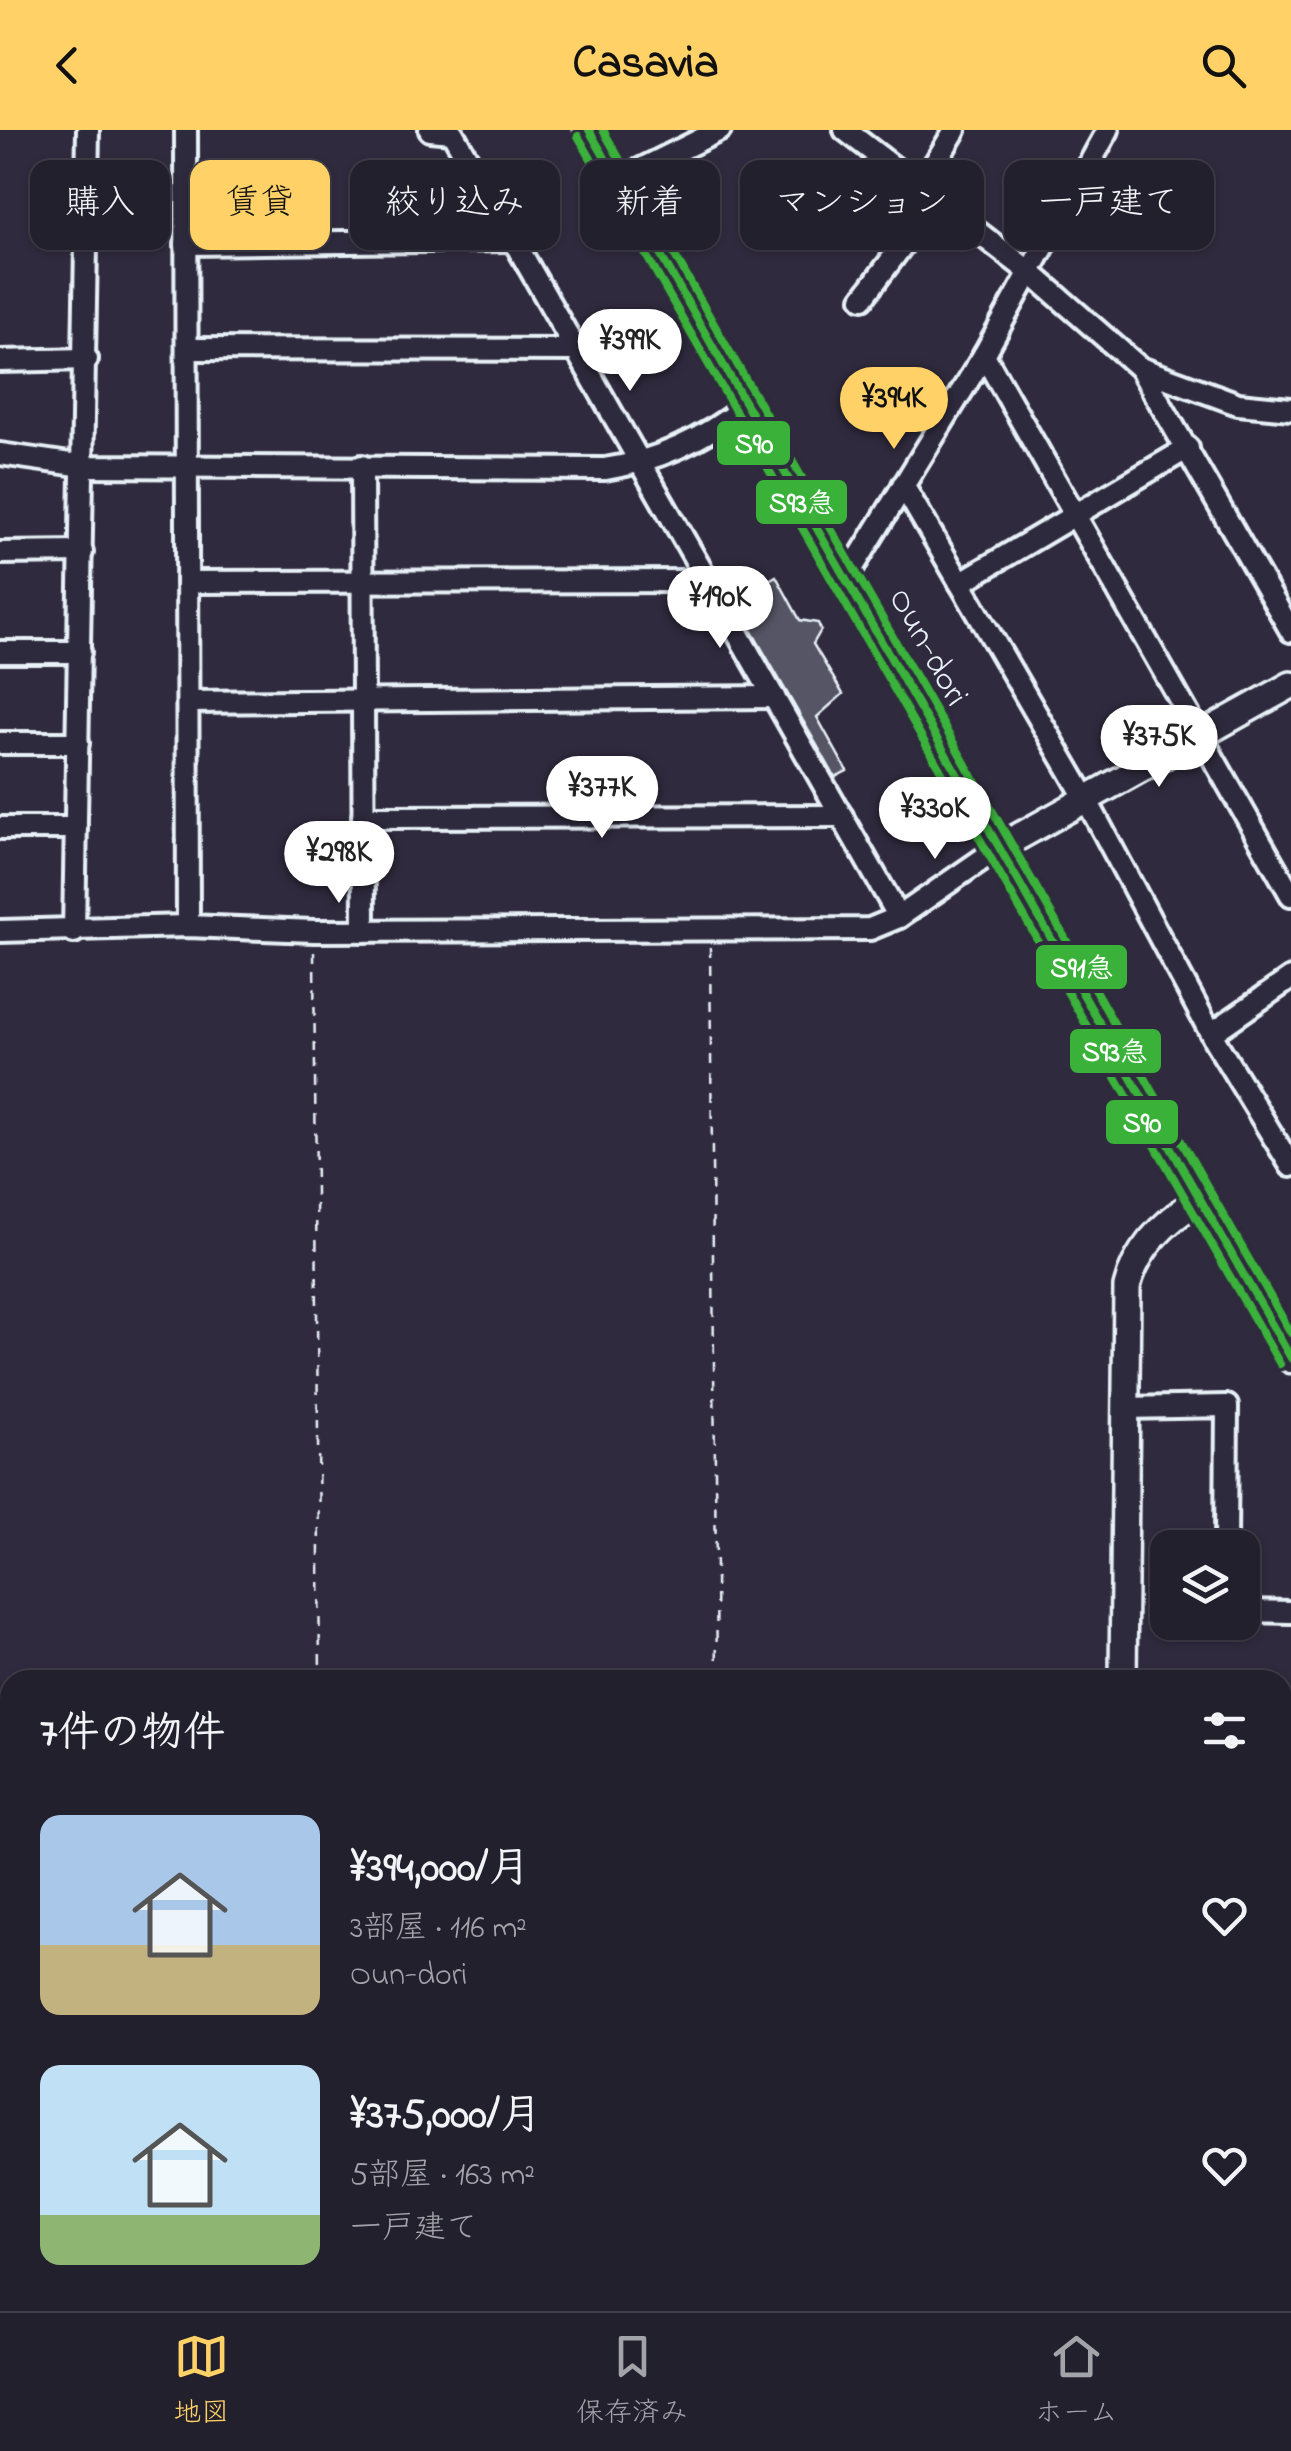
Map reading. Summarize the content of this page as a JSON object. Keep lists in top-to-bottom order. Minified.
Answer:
{"streets":{"main road":["Oun-dori"]},"lines":["transit line S93急","transit line S91急","transit line S90"],"page":{"header":"Casavia","chip":["購入","賃貸","絞り込み","新着","マンション","一戸建て"],"price":["¥399K","¥394K","¥190K","¥375K","¥377K","¥330K","¥298K"],"heading":"7件の物件","list":[{"name":"¥394,000/月","note":"3部屋 · 116 m² · Oun-dori"},{"name":"¥375,000/月","note":"5部屋 · 163 m² · 一戸建て"}],"tabs":["地図","保存済み","ホーム"]}}
